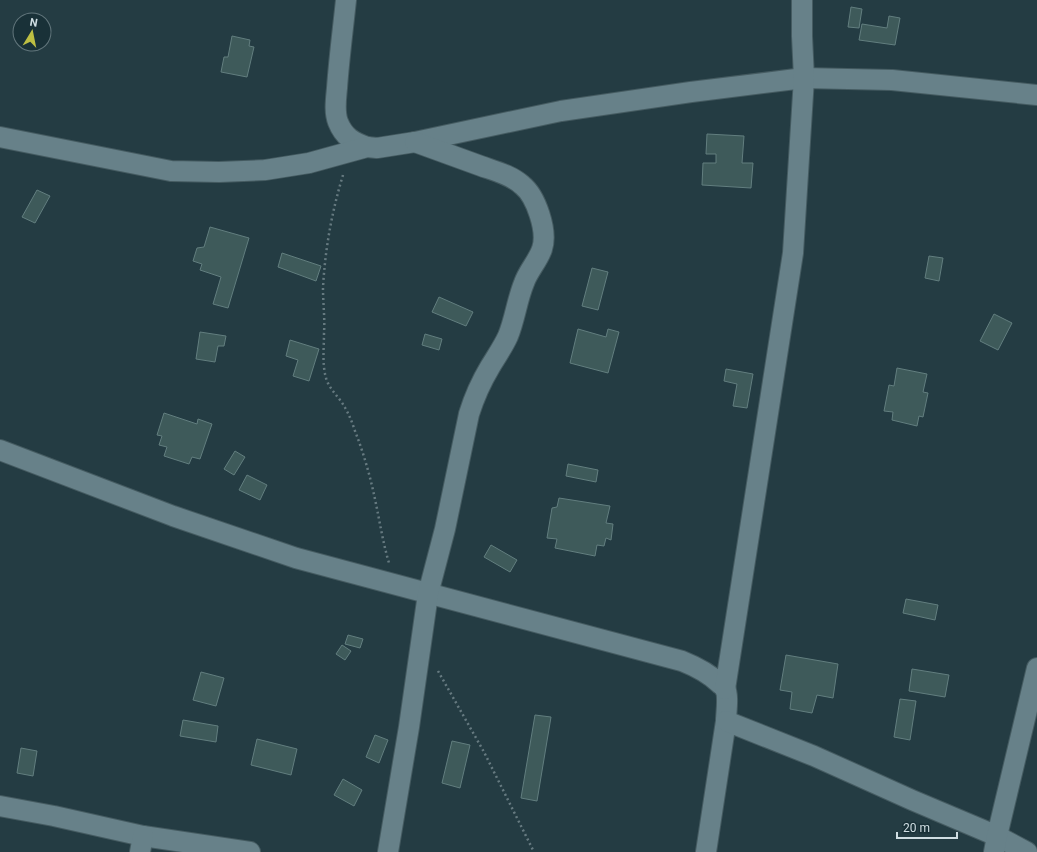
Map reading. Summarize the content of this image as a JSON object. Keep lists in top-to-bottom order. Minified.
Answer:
{"scale_bar":"20 m","north":"top"}
